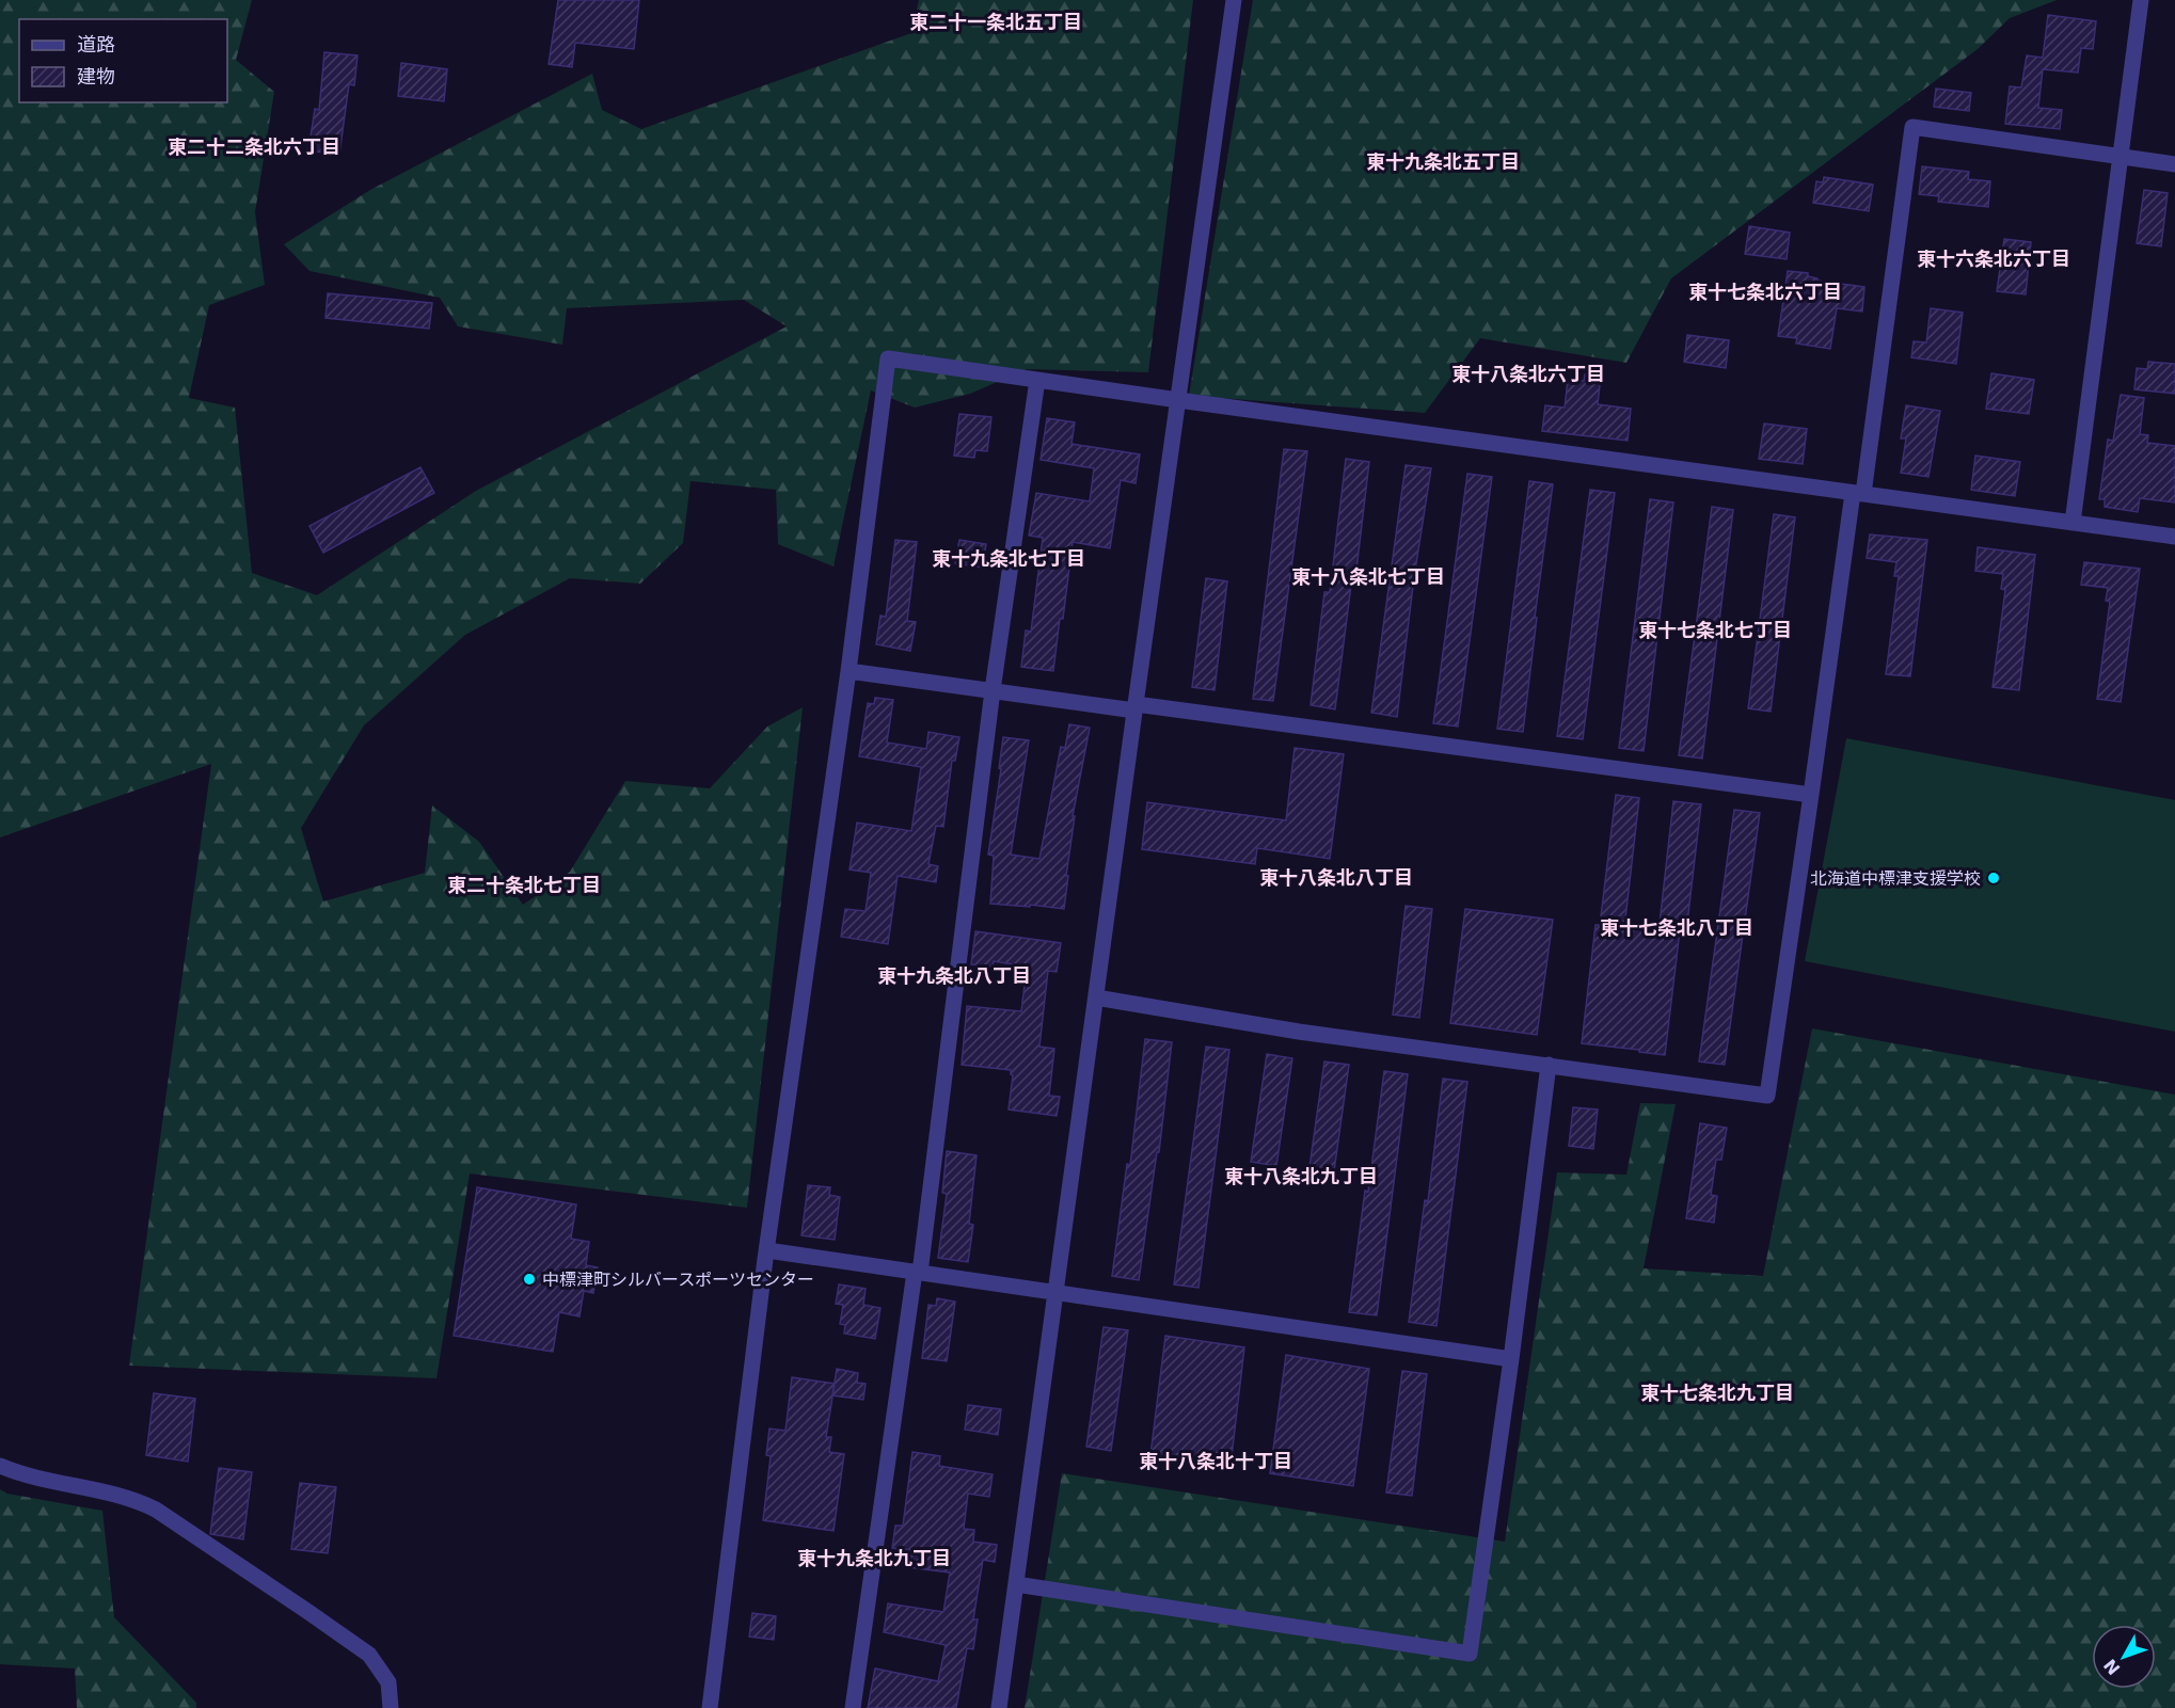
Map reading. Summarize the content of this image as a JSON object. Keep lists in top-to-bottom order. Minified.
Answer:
{"districts":["東二十一条北五丁目","東二十二条北六丁目","東十九条北五丁目","東十六条北六丁目","東十七条北六丁目","東十八条北六丁目","東十九条北七丁目","東十八条北七丁目","東十七条北七丁目","東十八条北八丁目","東二十条北七丁目","東十七条北八丁目","東十九条北八丁目","東十八条北九丁目","東十七条北九丁目","東十八条北十丁目","東十九条北九丁目"],"places":["北海道中標津支援学校","中標津町シルバースポーツセンター"],"legend":["道路","建物"],"north":"bottom left"}
